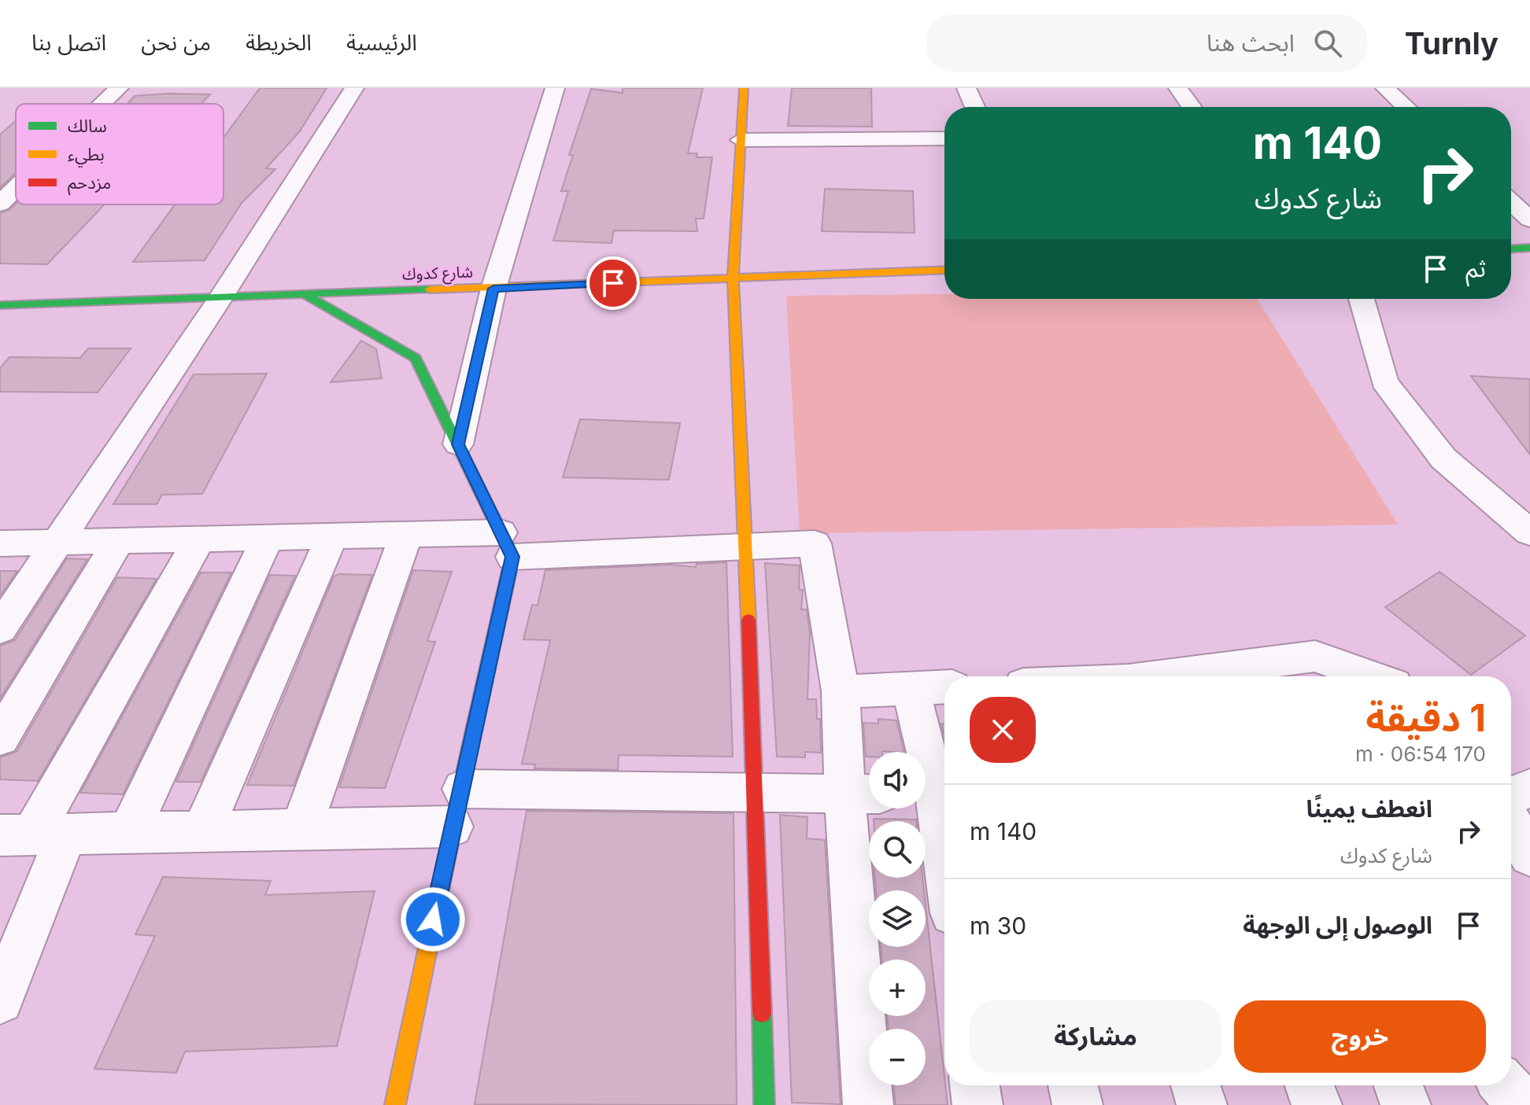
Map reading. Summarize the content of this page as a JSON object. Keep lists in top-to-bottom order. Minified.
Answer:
{"streets":{"street":["شارع كدوك"]},"legend":["سالك","بطيء","مزدحم"],"page":{"header":"Turnly","search":"ابحث هنا","nav":["الرئيسية","الخريطة","من نحن","اتصل بنا"],"turn":["140 m","شارع كدوك"],"then":"ثم","heading":["1 دقيقة","170 m · 06:54"],"map_buttons":["+","−"],"list":[{"name":"انعطف يمينًا","note":"شارع كدوك","value":"140 m"},{"name":"الوصول إلى الوجهة","value":"30 m"}],"buttons":["خروج","مشاركة"]}}
